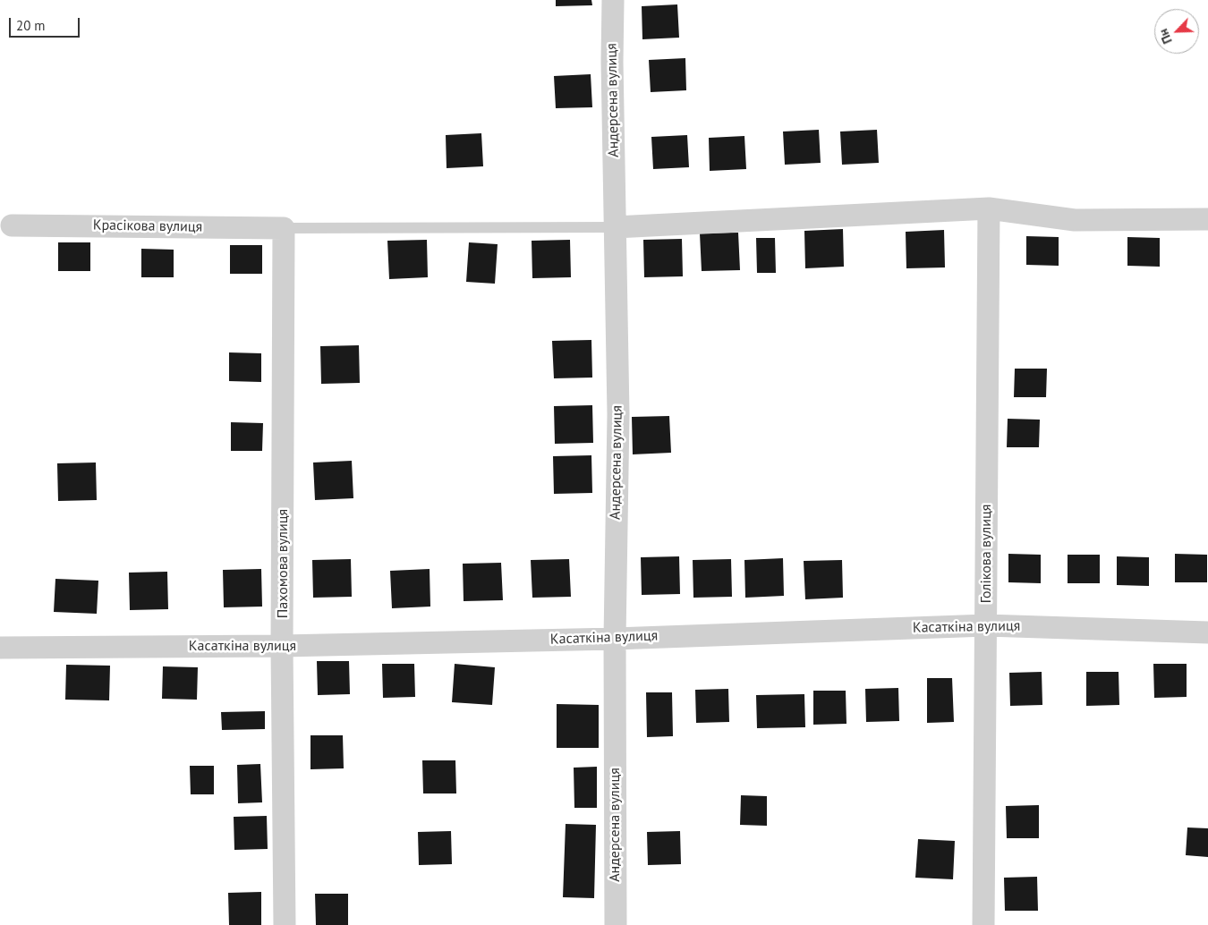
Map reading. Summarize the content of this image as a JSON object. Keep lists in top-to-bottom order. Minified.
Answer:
{"streets":{"street":["Андерсена вулиця","Красікова вулиця","Голікова вулиця","Пахомова вулиця","Касаткіна вулиця"]},"crossings":[["Андерсена вулиця","Касаткіна вулиця"],["Красікова вулиця","Пахомова вулиця"],["Голікова вулиця","Касаткіна вулиця"],["Пахомова вулиця","Касаткіна вулиця"]],"scale_bar":"20 m","north":"bottom left"}
